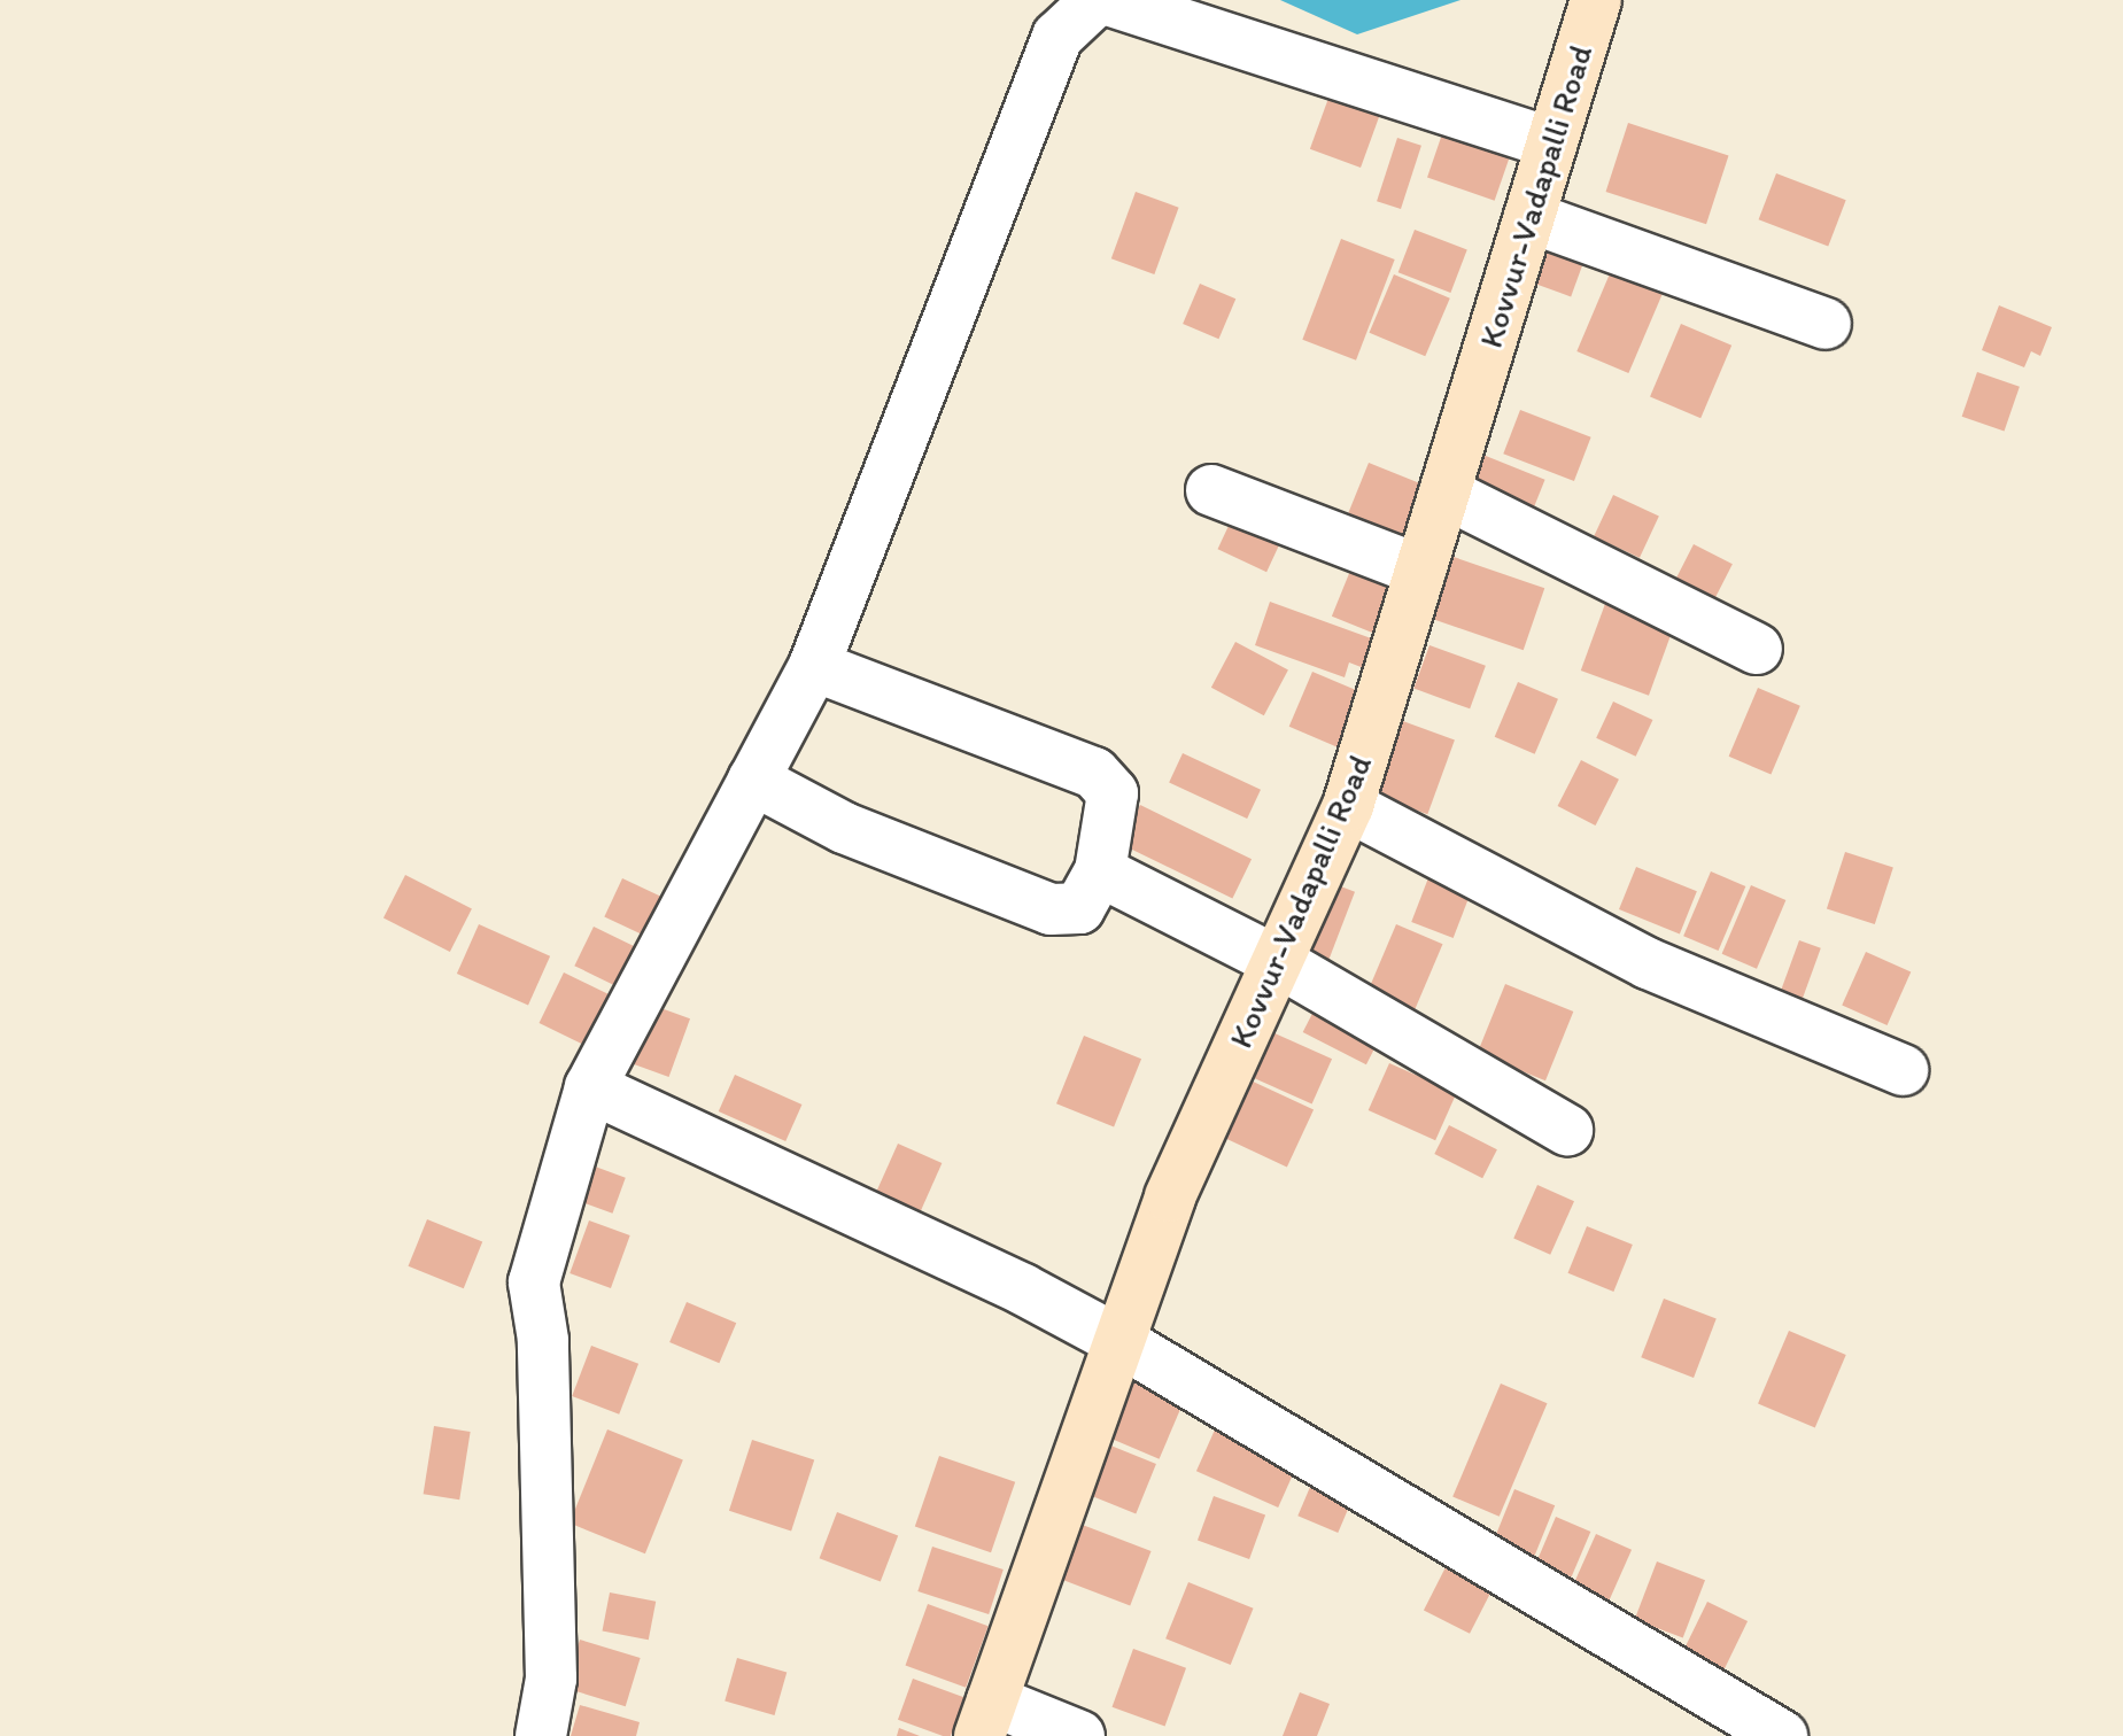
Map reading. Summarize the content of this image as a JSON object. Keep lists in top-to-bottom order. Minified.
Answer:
{"streets":{"main road":["Kovvur-Vadapalli Road"]}}
